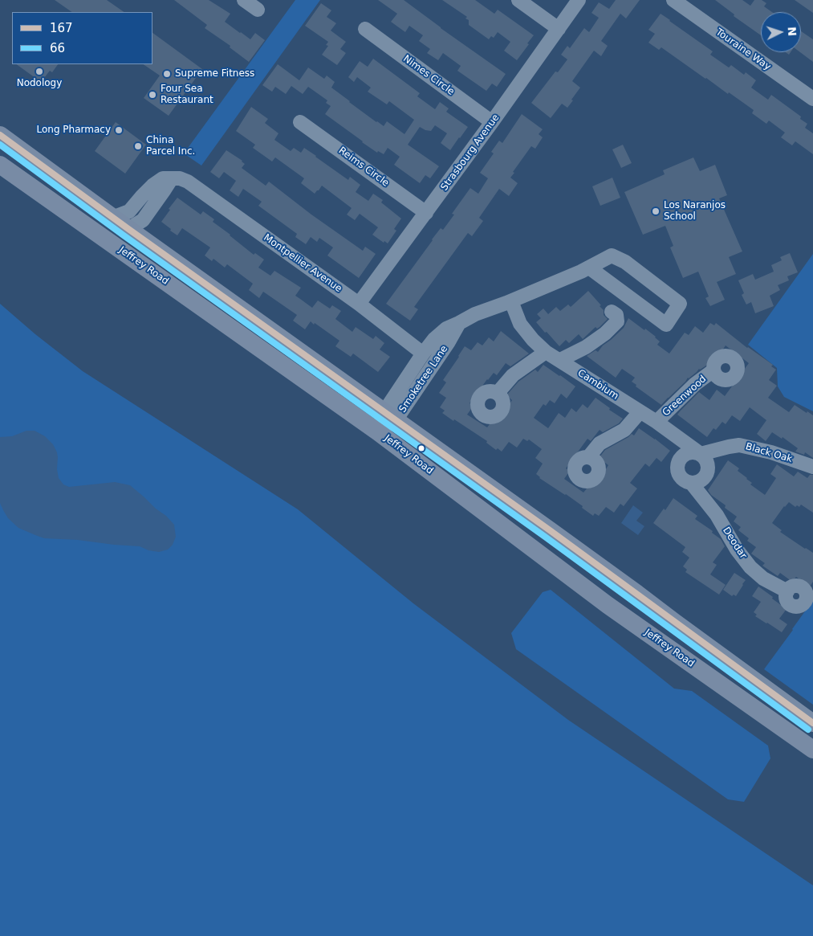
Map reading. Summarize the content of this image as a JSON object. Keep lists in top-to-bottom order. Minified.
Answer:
{"streets":{"main road":["Jeffrey Road"],"street":["Touraine Way","Nimes Circle","Strasbourg Avenue","Reims Circle","Montpellier Avenue","Smoketree Lane","Cambium","Greenwood","Black Oak","Deodar"]},"crossings":[["Nimes Circle","Strasbourg Avenue"],["Strasbourg Avenue","Reims Circle"],["Strasbourg Avenue","Montpellier Avenue"],["Montpellier Avenue","Smoketree Lane"],["Jeffrey Road","Smoketree Lane"],["Smoketree Lane","Cambium"],["Cambium","Greenwood"],["Cambium","Black Oak"],["Cambium","Deodar"],["Black Oak","Deodar"]],"places":["Nodology","Supreme Fitness","Four Sea Restaurant","Long Pharmacy","China Parcel Inc.","Los Naranjos School"],"lines":["transit line 167","transit line 66"],"legend":["167","66"],"north":"right"}
